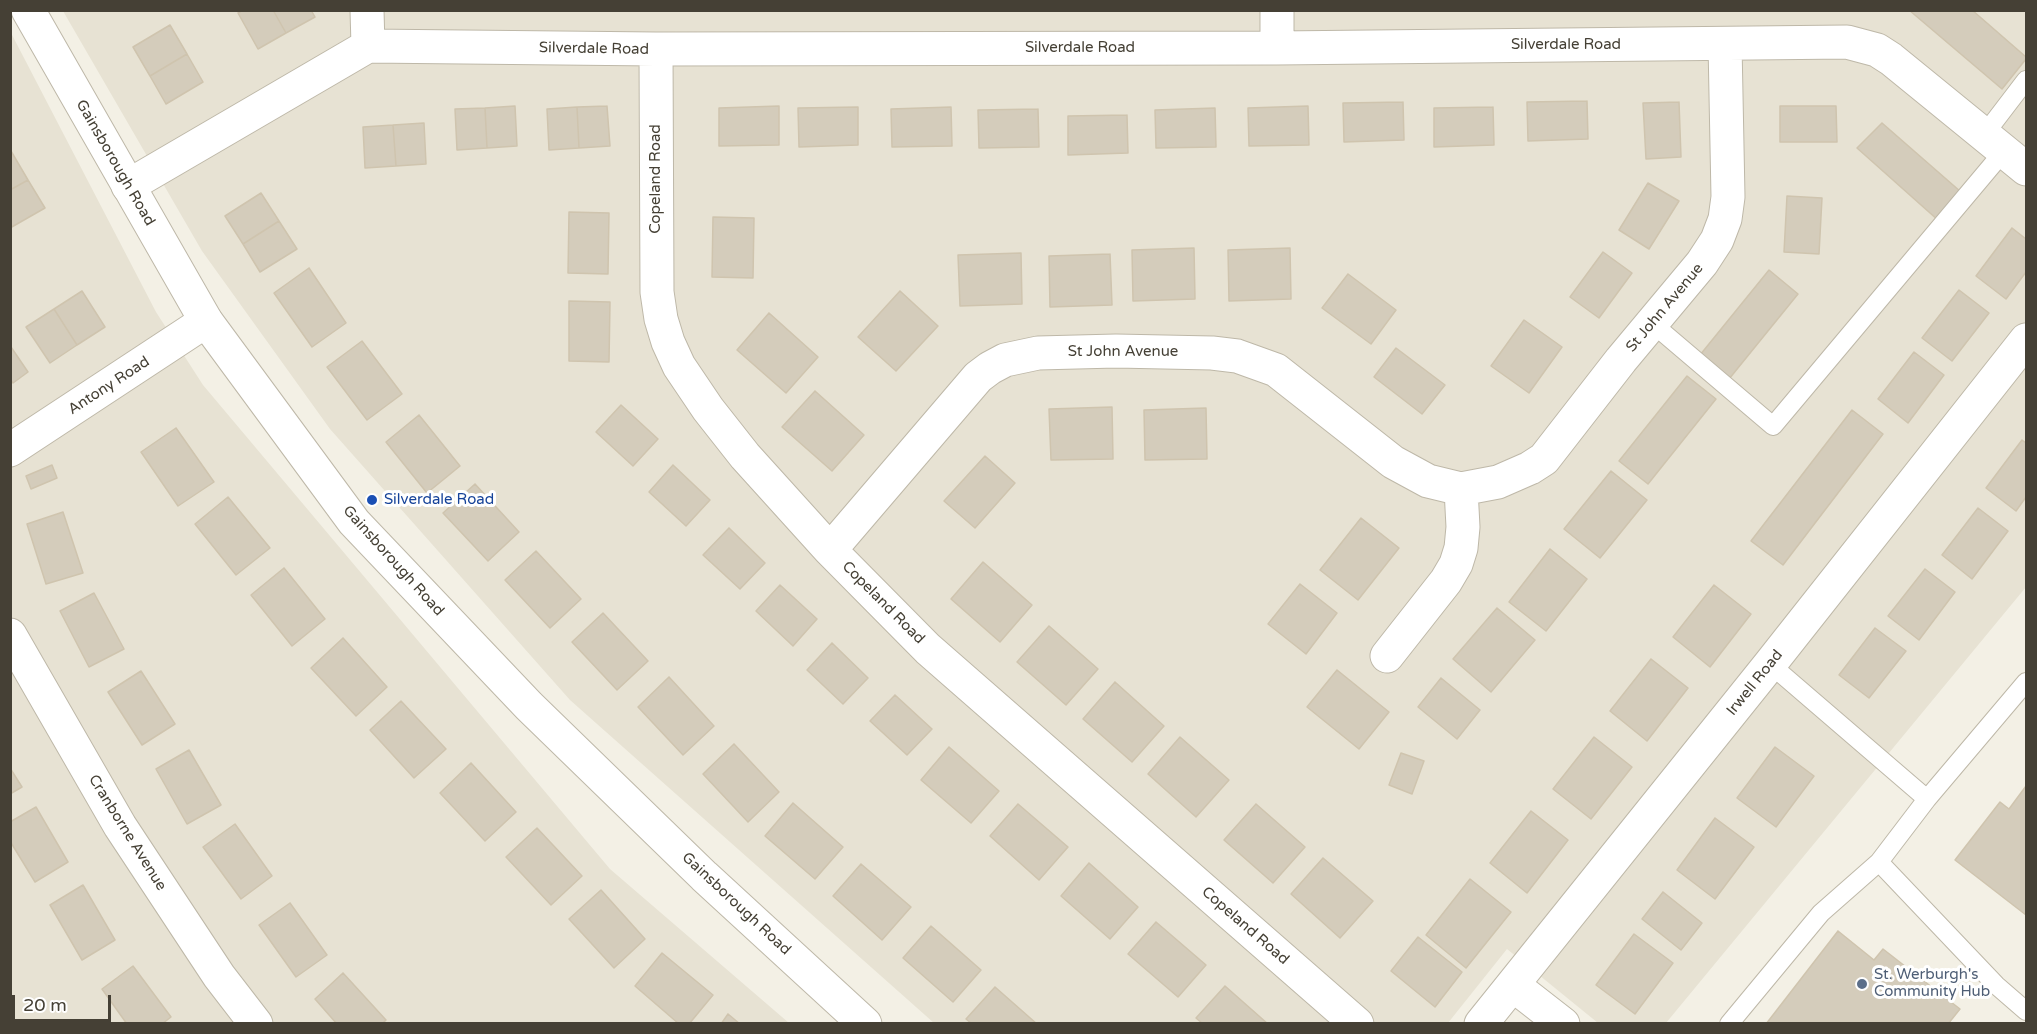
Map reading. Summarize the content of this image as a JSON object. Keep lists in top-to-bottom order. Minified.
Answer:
{"streets":{"street":["Silverdale Road","Gainsborough Road","Copeland Road","St John Avenue","Antony Road","Irwell Road","Cranborne Avenue"]},"crossings":[["Silverdale Road","Copeland Road"],["Silverdale Road","St John Avenue"],["Gainsborough Road","Antony Road"],["Copeland Road","St John Avenue"]],"places":["Silverdale Road","St. Werburgh's Community Hub"],"scale_bar":"20 m"}
